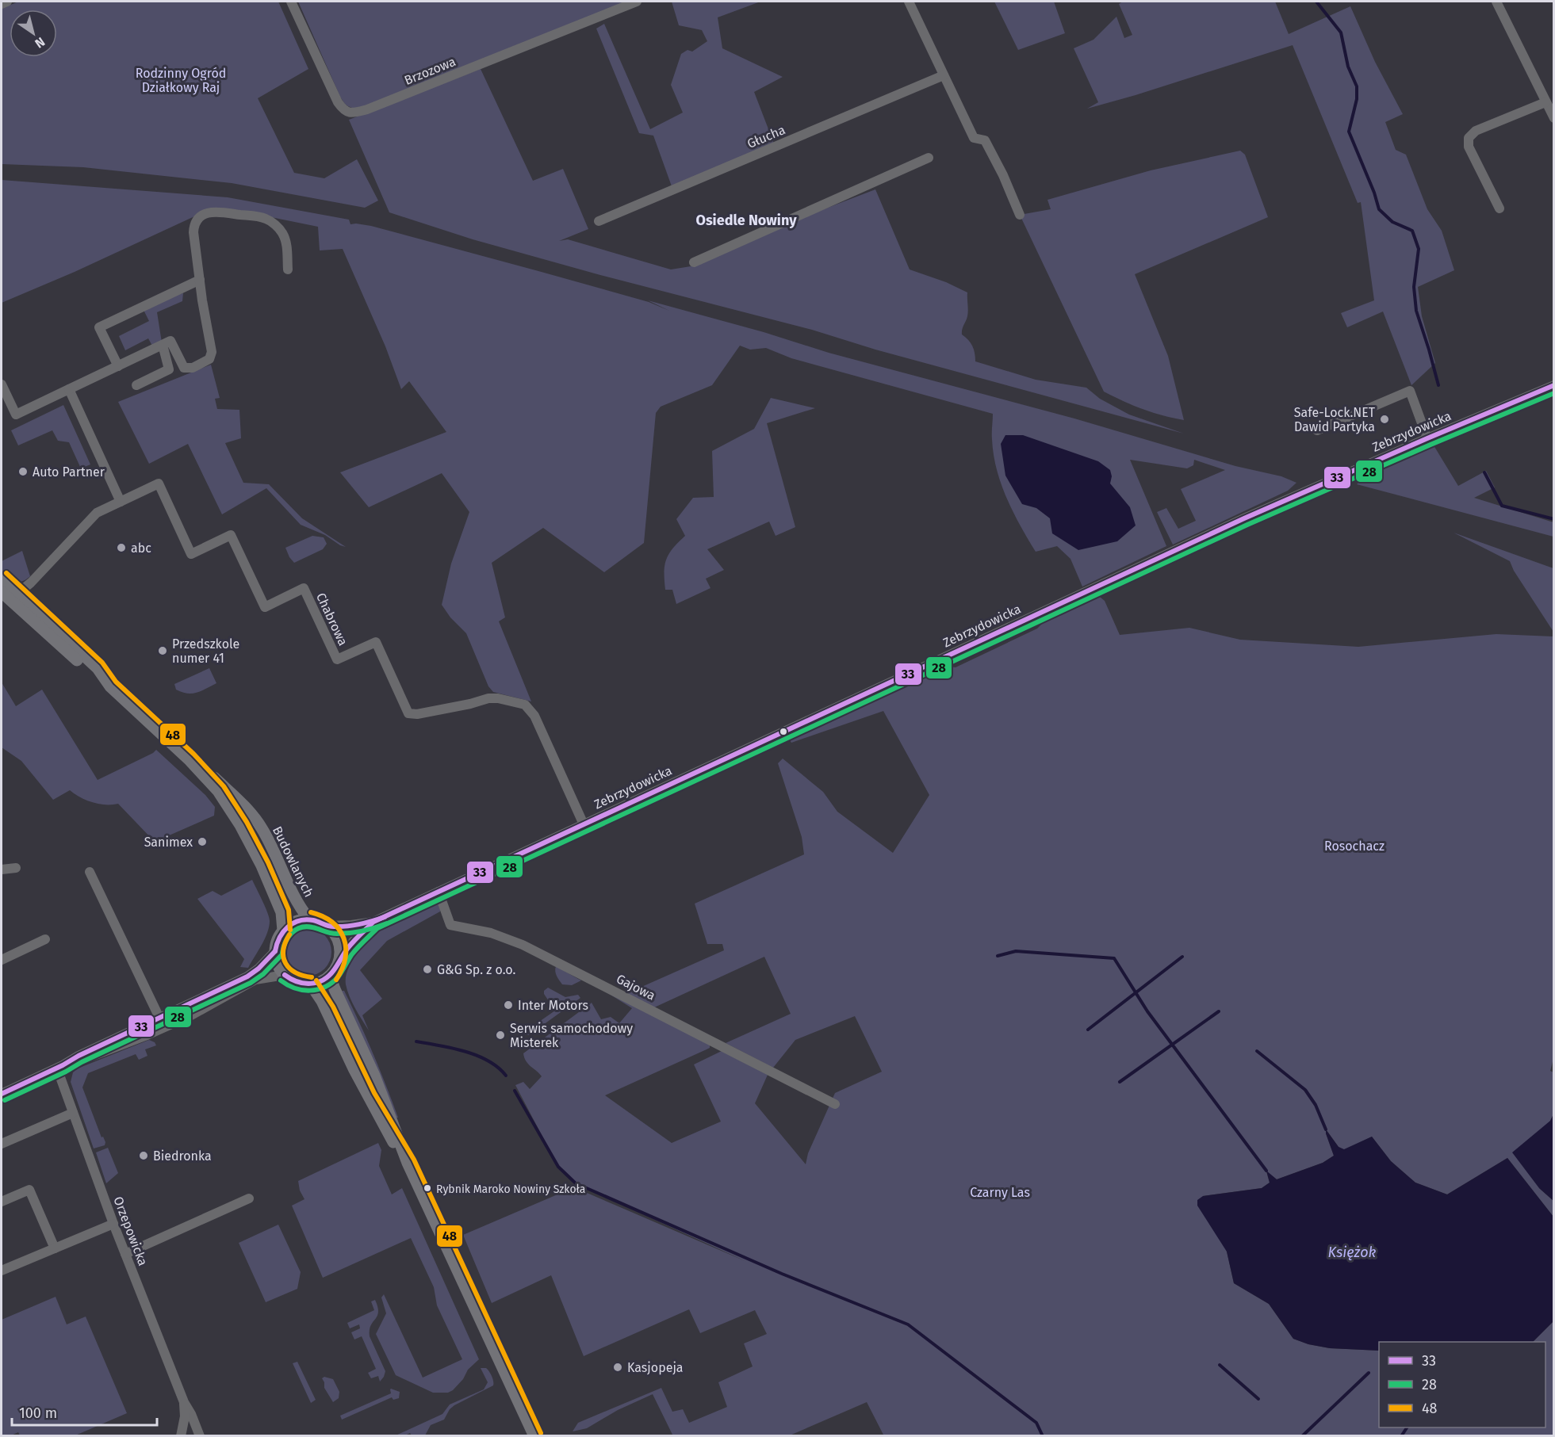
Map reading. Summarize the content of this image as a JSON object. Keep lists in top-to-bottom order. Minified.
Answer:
{"streets":{"main road":["Budowlanych"],"street":["Brzozowa","Głucha","Zebrzydowicka","Chabrowa","Gajowa","Orzepowicka"]},"crossings":[["Zebrzydowicka","Chabrowa"],["Zebrzydowicka","Budowlanych"],["Zebrzydowicka","Gajowa"],["Chabrowa","Budowlanych"]],"districts":["Osiedle Nowiny"],"water":["Księżok"],"parks":["Rodzinny Ogród Działkowy Raj","Rosochacz","Czarny Las"],"places":["Safe-Lock.NET Dawid Partyka","Auto Partner","abc","Przedszkole numer 41","Sanimex","G&G Sp. z o.o.","Inter Motors","Serwis samochodowy Misterek","Biedronka","Rybnik Maroko Nowiny Szkoła","Kasjopeja"],"lines":["transit line 33","transit line 28","transit line 48"],"legend":["33","28","48"],"scale_bar":"100 m","north":"bottom right"}
